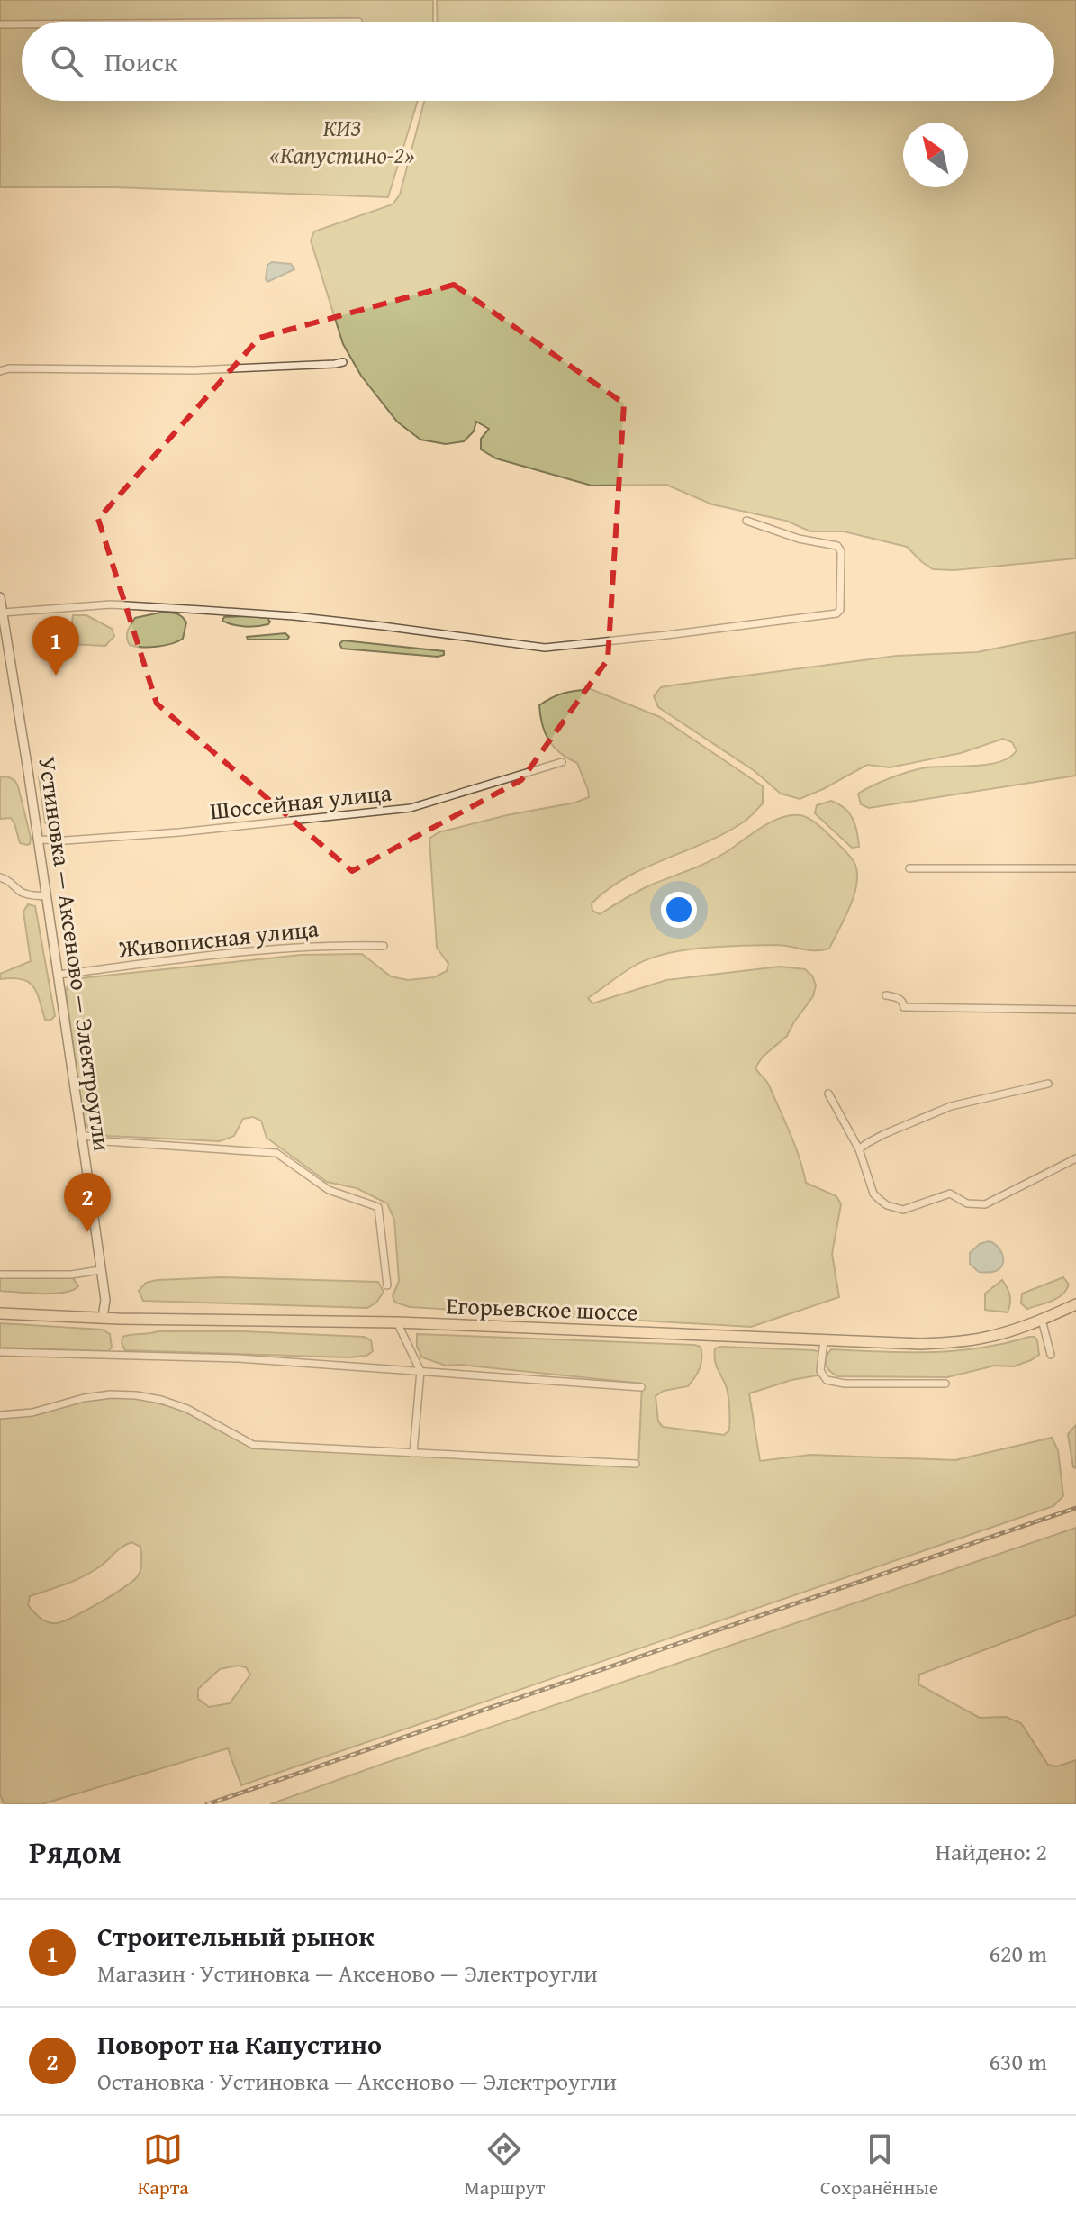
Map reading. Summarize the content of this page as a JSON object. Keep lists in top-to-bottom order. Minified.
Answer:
{"streets":{"main road":["Устиновка — Аксеново — Электроугли","Егорьевское шоссе"],"street":["Шоссейная улица","Живописная улица"]},"crossings":[["Шоссейная улица","Устиновка — Аксеново — Электроугли"],["Живописная улица","Устиновка — Аксеново — Электроугли"],["Устиновка — Аксеново — Электроугли","Егорьевское шоссе"]],"parks":["КИЗ «Капустино-2»"],"north":"top left","page":{"search":"Поиск","pins":["1","2"],"heading":["Рядом","Найдено: 2"],"list":[{"mark":"1","name":"Строительный рынок","note":"Магазин · Устиновка — Аксеново — Электроугли","value":"620 m"},{"mark":"2","name":"Поворот на Капустино","note":"Остановка · Устиновка — Аксеново — Электроугли","value":"630 m"}],"nav":["Карта","Маршрут","Сохранённые"]}}
